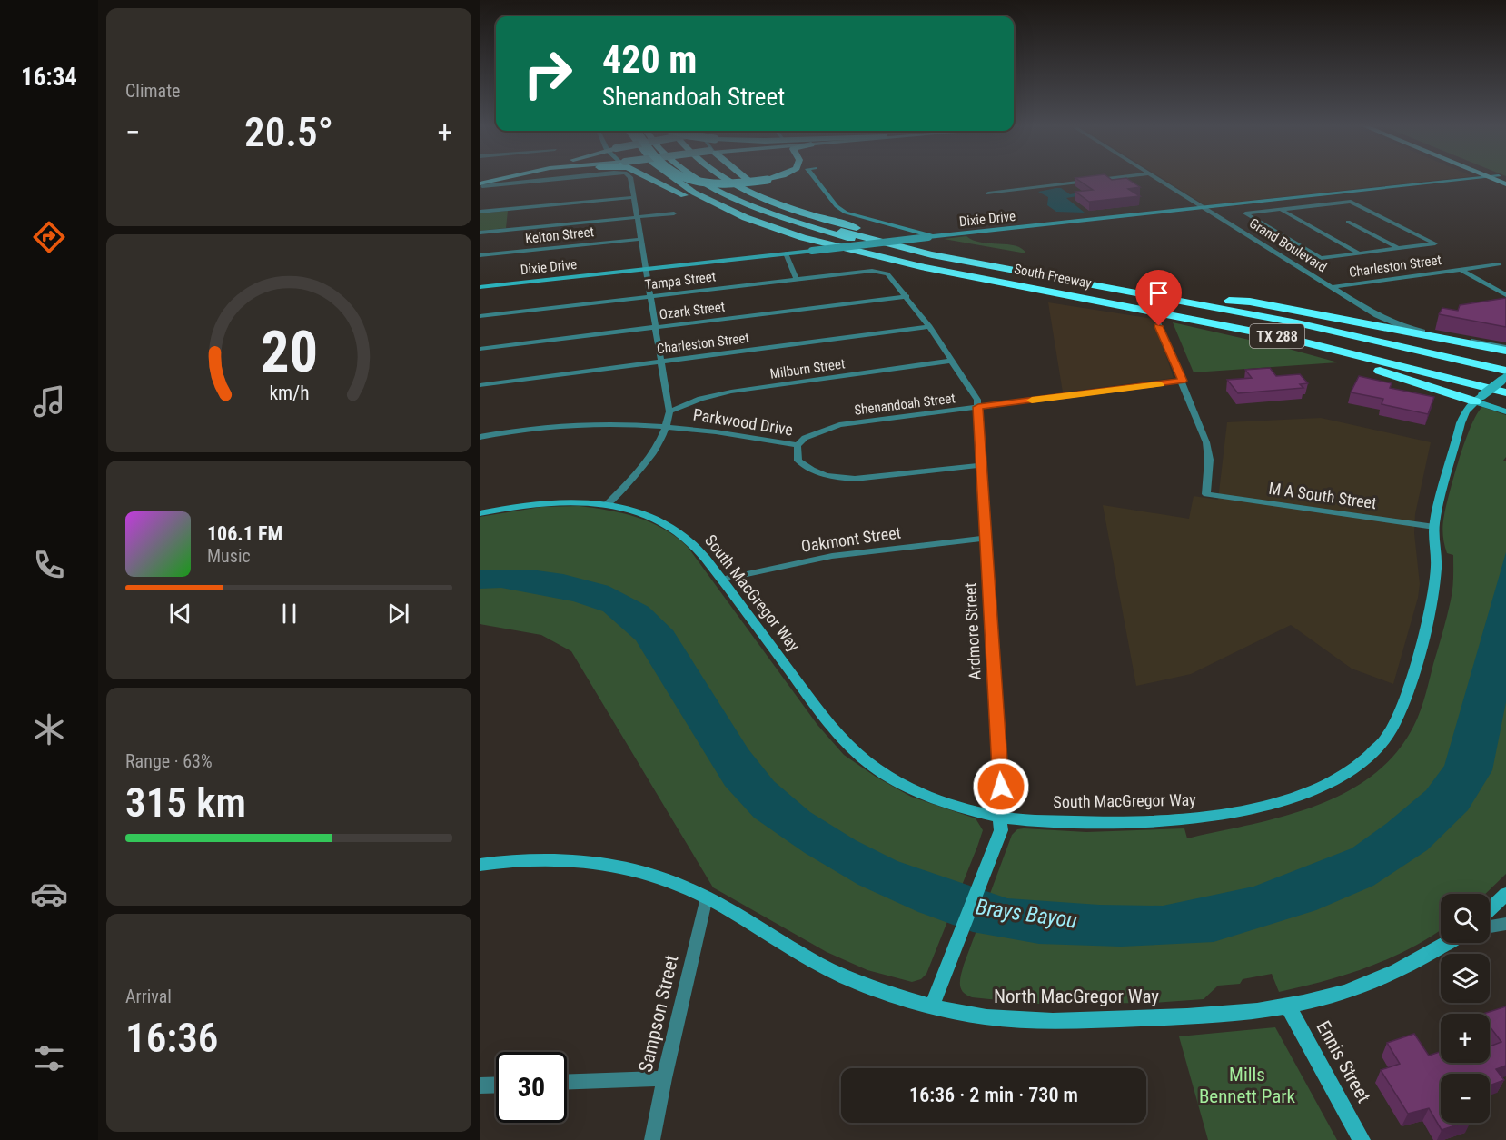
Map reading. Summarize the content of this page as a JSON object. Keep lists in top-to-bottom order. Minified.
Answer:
{"streets":{"highway":["South Freeway","TX 288"],"main road":["Dixie Drive","South MacGregor Way","Ardmore Street","North MacGregor Way","Ennis Street"],"street":["Kelton Street","Grand Boulevard","Charleston Street","Tampa Street","Ozark Street","Milburn Street","Shenandoah Street","Parkwood Drive","M A South Street","Oakmont Street","Sampson Street"]},"crossings":[["Dixie Drive","Grand Boulevard"],["Grand Boulevard","Charleston Street"],["Grand Boulevard","South Freeway"],["Grand Boulevard","South MacGregor Way"],["Charleston Street","Ardmore Street"],["South Freeway","South MacGregor Way"],["Tampa Street","Ardmore Street"],["Ozark Street","Ardmore Street"],["Milburn Street","Ardmore Street"],["Shenandoah Street","Parkwood Drive"],["Shenandoah Street","M A South Street"],["Shenandoah Street","Ardmore Street"],["Parkwood Drive","Ardmore Street"],["M A South Street","South MacGregor Way"],["Oakmont Street","South MacGregor Way"],["Oakmont Street","Ardmore Street"],["South MacGregor Way","Ardmore Street"],["Ardmore Street","North MacGregor Way"],["North MacGregor Way","Sampson Street"],["North MacGregor Way","Ennis Street"]],"water":["Brays Bayou"],"parks":["Mills Bennett Park"],"page":{"tabs":"16:34","tile":["Climate",["Range · 63%","315 km"],["Arrival","16:36"]],"turn":["420 m","Shenandoah Street"],"heat":["−","20.5°","+"],"song":["106.1 FM","Music"],"map_buttons":["+","−"],"limit":"30","trip":"16:36 · 2 min · 730 m","gauge":["20","km/h"]}}
